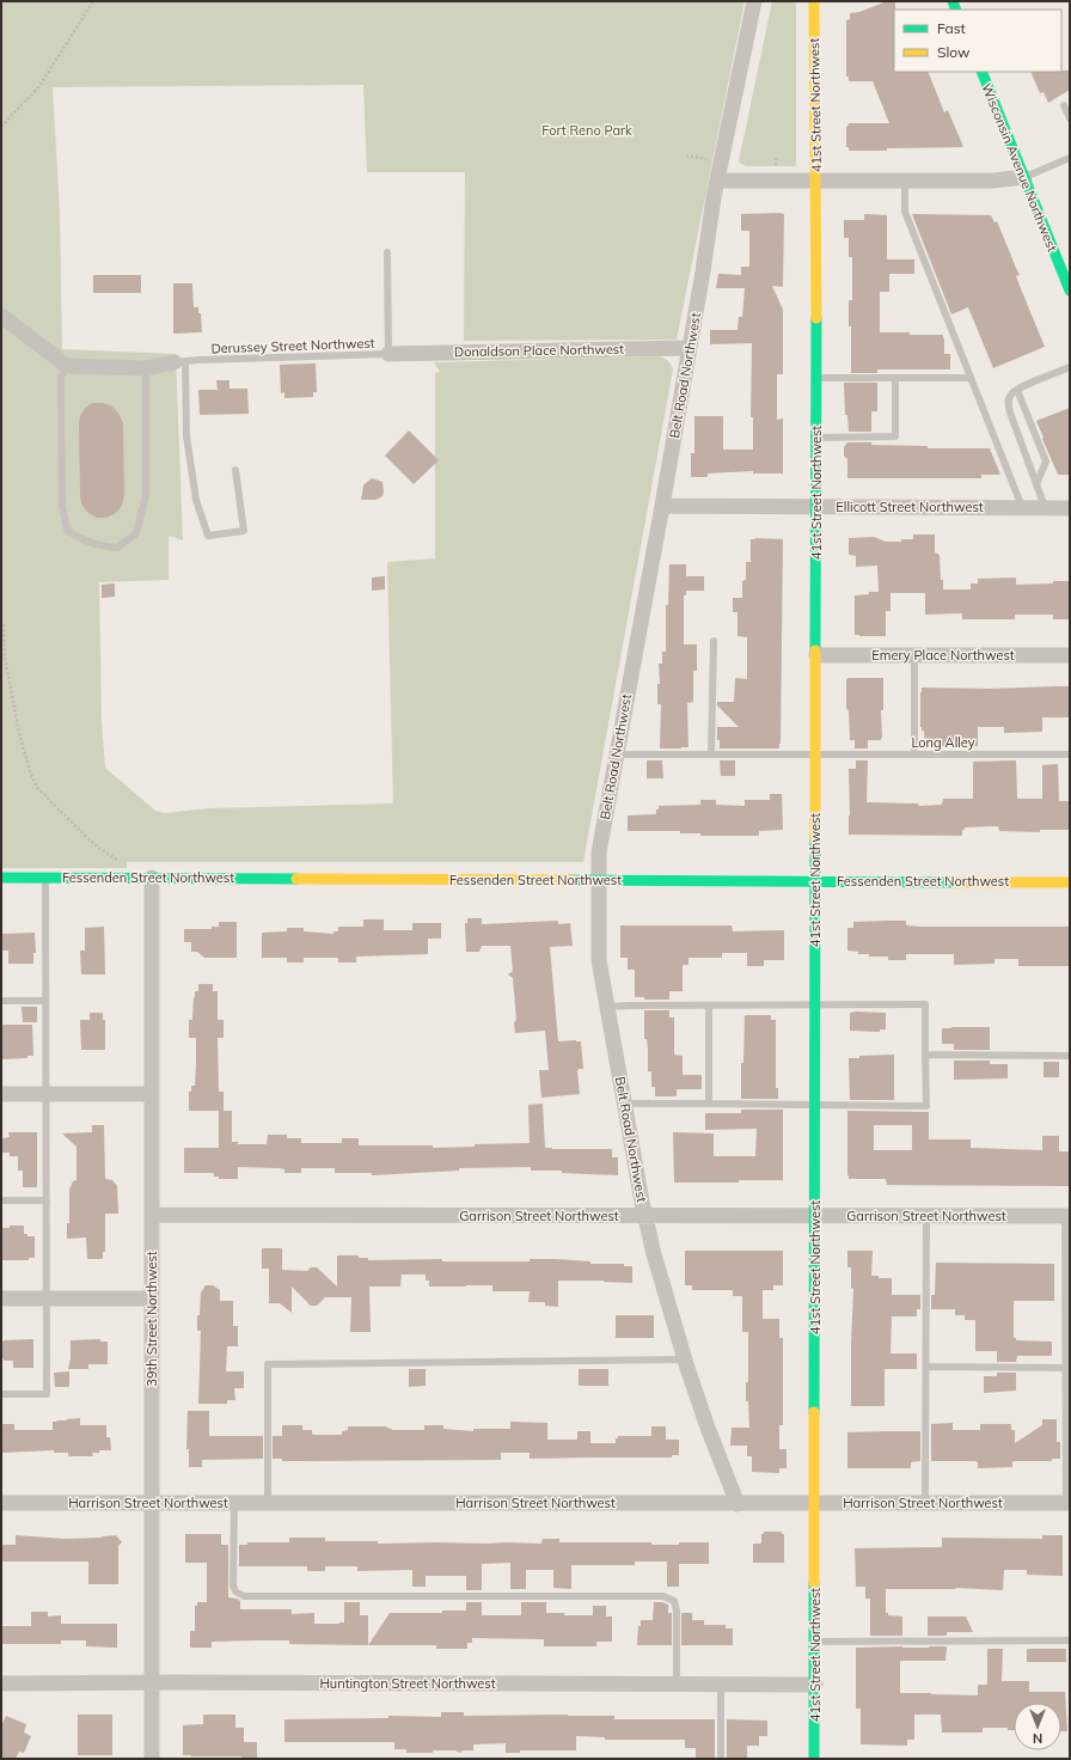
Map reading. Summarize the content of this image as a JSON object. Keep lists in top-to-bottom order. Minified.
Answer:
{"streets":{"street":["41st Street Northwest","Wisconsin Avenue Northwest","Donaldson Place Northwest","Belt Road Northwest","Ellicott Street Northwest","Emery Place Northwest","Fessenden Street Northwest","Garrison Street Northwest","39th Street Northwest","Harrison Street Northwest","Huntington Street Northwest"],"lane":["Derussey Street Northwest","Long Alley"]},"crossings":[["41st Street Northwest","Ellicott Street Northwest"],["41st Street Northwest","Emery Place Northwest"],["41st Street Northwest","Long Alley"],["41st Street Northwest","Fessenden Street Northwest"],["41st Street Northwest","Garrison Street Northwest"],["41st Street Northwest","Harrison Street Northwest"],["41st Street Northwest","Huntington Street Northwest"],["Derussey Street Northwest","Donaldson Place Northwest"],["Donaldson Place Northwest","Belt Road Northwest"],["Belt Road Northwest","Ellicott Street Northwest"],["Belt Road Northwest","Long Alley"],["Belt Road Northwest","Fessenden Street Northwest"],["Belt Road Northwest","Garrison Street Northwest"],["Belt Road Northwest","Harrison Street Northwest"],["Fessenden Street Northwest","39th Street Northwest"],["Garrison Street Northwest","39th Street Northwest"],["39th Street Northwest","Harrison Street Northwest"],["39th Street Northwest","Huntington Street Northwest"]],"parks":["Fort Reno Park"],"legend":["Fast","Slow"],"north":"bottom"}
